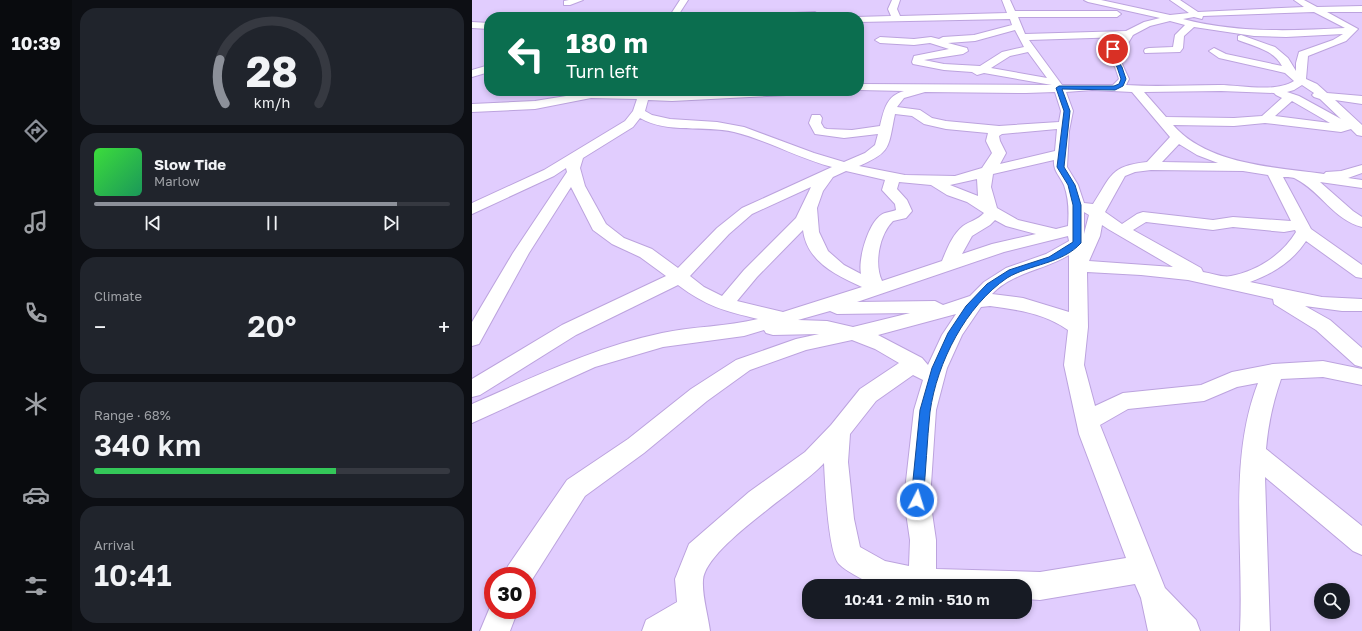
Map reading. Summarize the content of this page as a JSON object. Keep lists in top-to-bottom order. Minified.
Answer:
{"page":{"tabs":"10:39","turn":["180 m","Turn left"],"song":["Slow Tide","Marlow"],"tile":["Climate",["Range · 68%","340 km"],["Arrival","10:41"]],"heat":["−","20°","+"],"limit":"30","trip":"10:41 · 2 min · 510 m","gauge":["28","km/h"]}}
